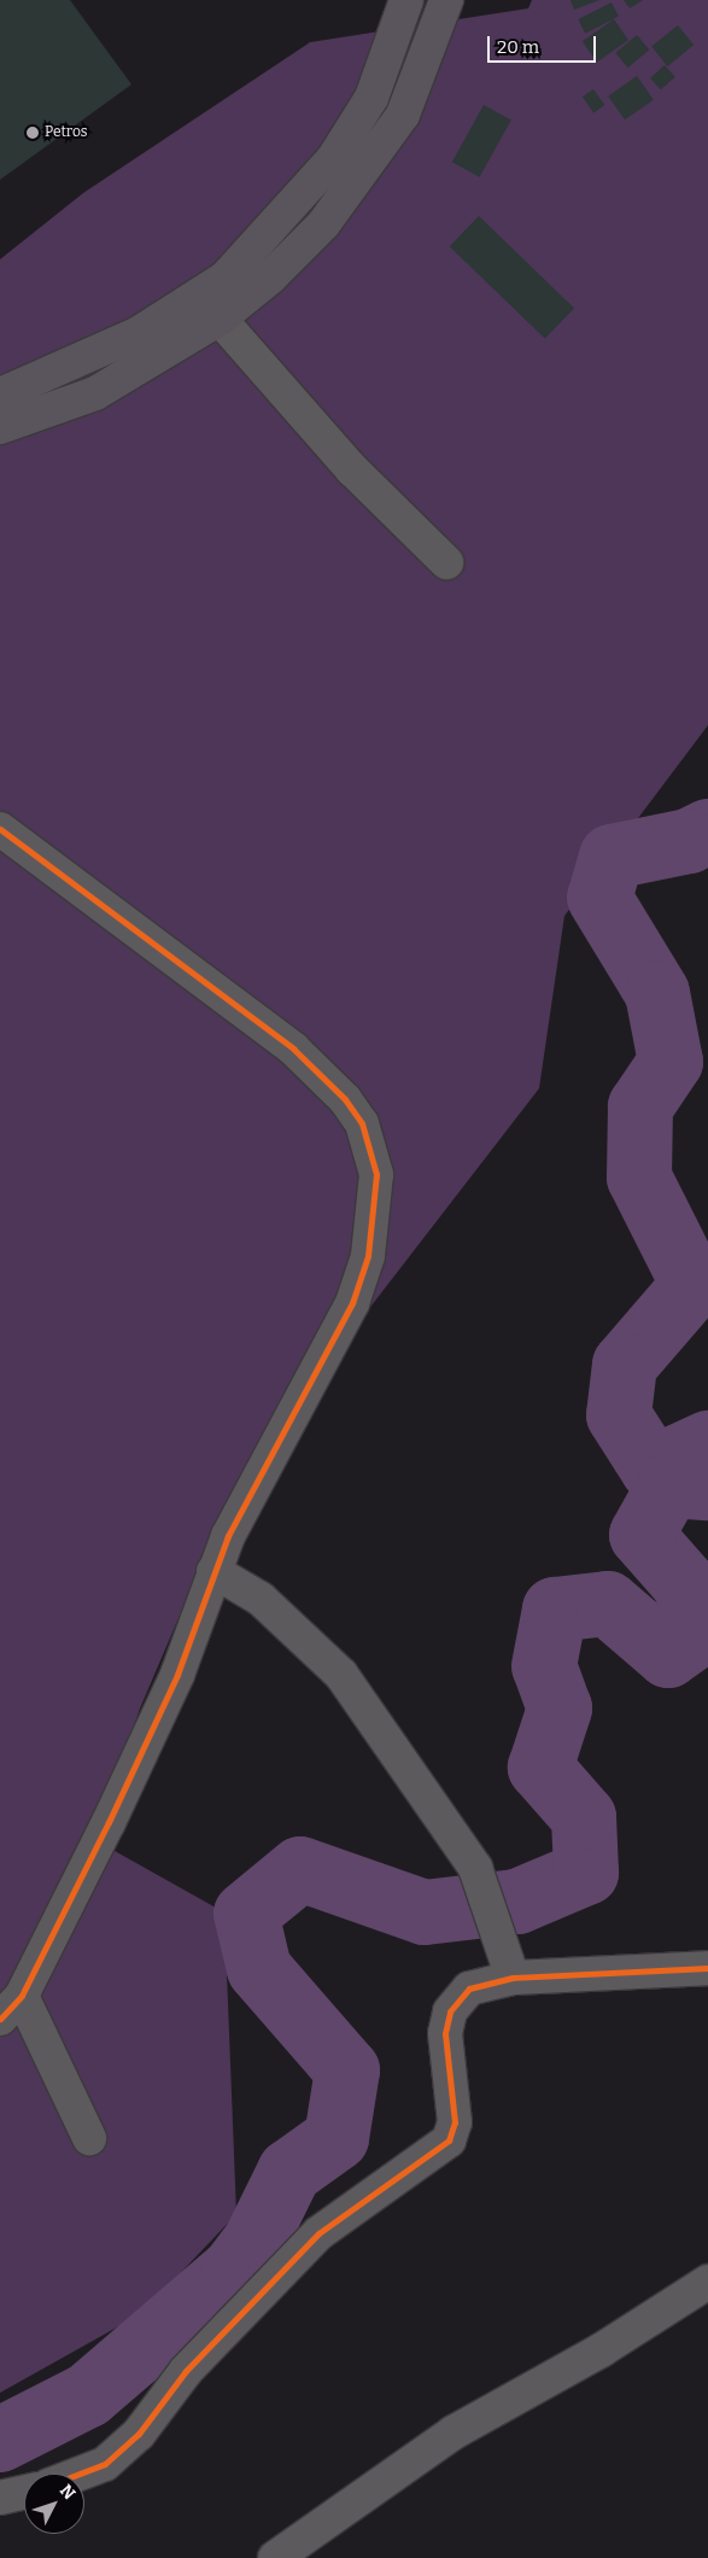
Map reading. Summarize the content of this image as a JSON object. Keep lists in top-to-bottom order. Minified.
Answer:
{"places":["Petros"],"scale_bar":"20 m","north":"top right"}
